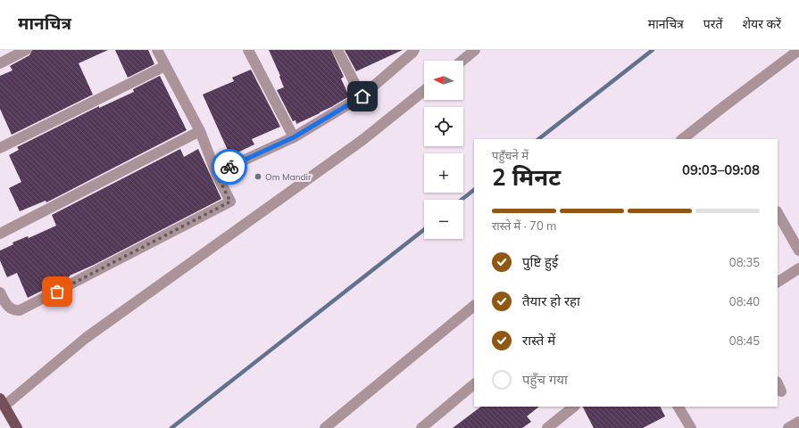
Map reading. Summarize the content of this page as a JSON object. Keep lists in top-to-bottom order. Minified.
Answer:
{"places":["Om Mandir"],"north":"left","page":{"header":"मानचित्र","nav":["मानचित्र","परतें","शेयर करें"],"map_buttons":["+","−"],"heading":["2 मिनट","पहुँचने में","09:03–09:08"],"bar":"रास्ते में · 70 m","list":[["पुष्टि हुई","08:35"],["तैयार हो रहा","08:40"],["रास्ते में","08:45"],"पहुँच गया"]}}
